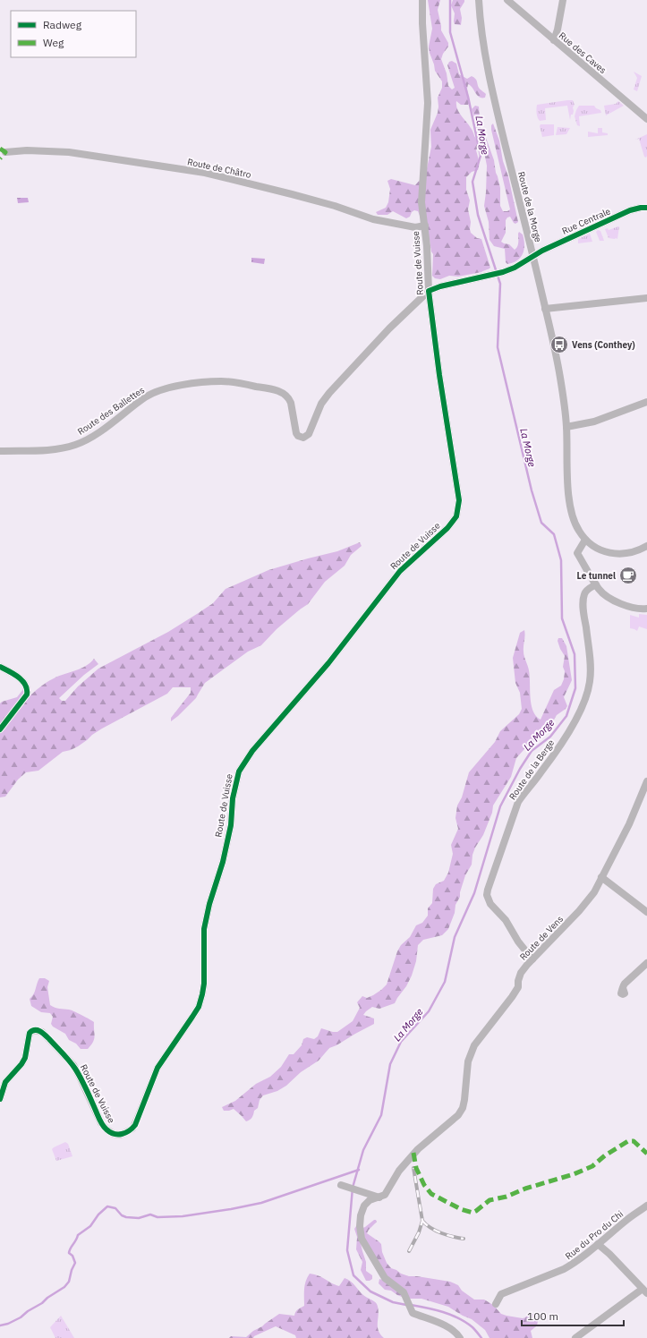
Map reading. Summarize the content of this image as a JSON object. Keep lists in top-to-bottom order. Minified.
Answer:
{"streets":{"street":["Rue des Caves","Route de Châtro","Route de la Morge","Rue Centrale","Route de Vuisse","Route des Ballettes","Route de la Berge","Route de Vens","Rue du Pro du Chi"]},"crossings":[["Route de Châtro","Route de Vuisse"],["Route de la Morge","Rue Centrale"],["Rue Centrale","Route de Vuisse"],["Rue Centrale","Route des Ballettes"],["Route de Vuisse","Route des Ballettes"],["Route de la Berge","Route de Vens"]],"water":["La Morge"],"places":{"bus stop":["Vens (Conthey)"],"cafe":["Le tunnel"]},"legend":["Radweg","Weg"],"scale_bar":"100 m"}
